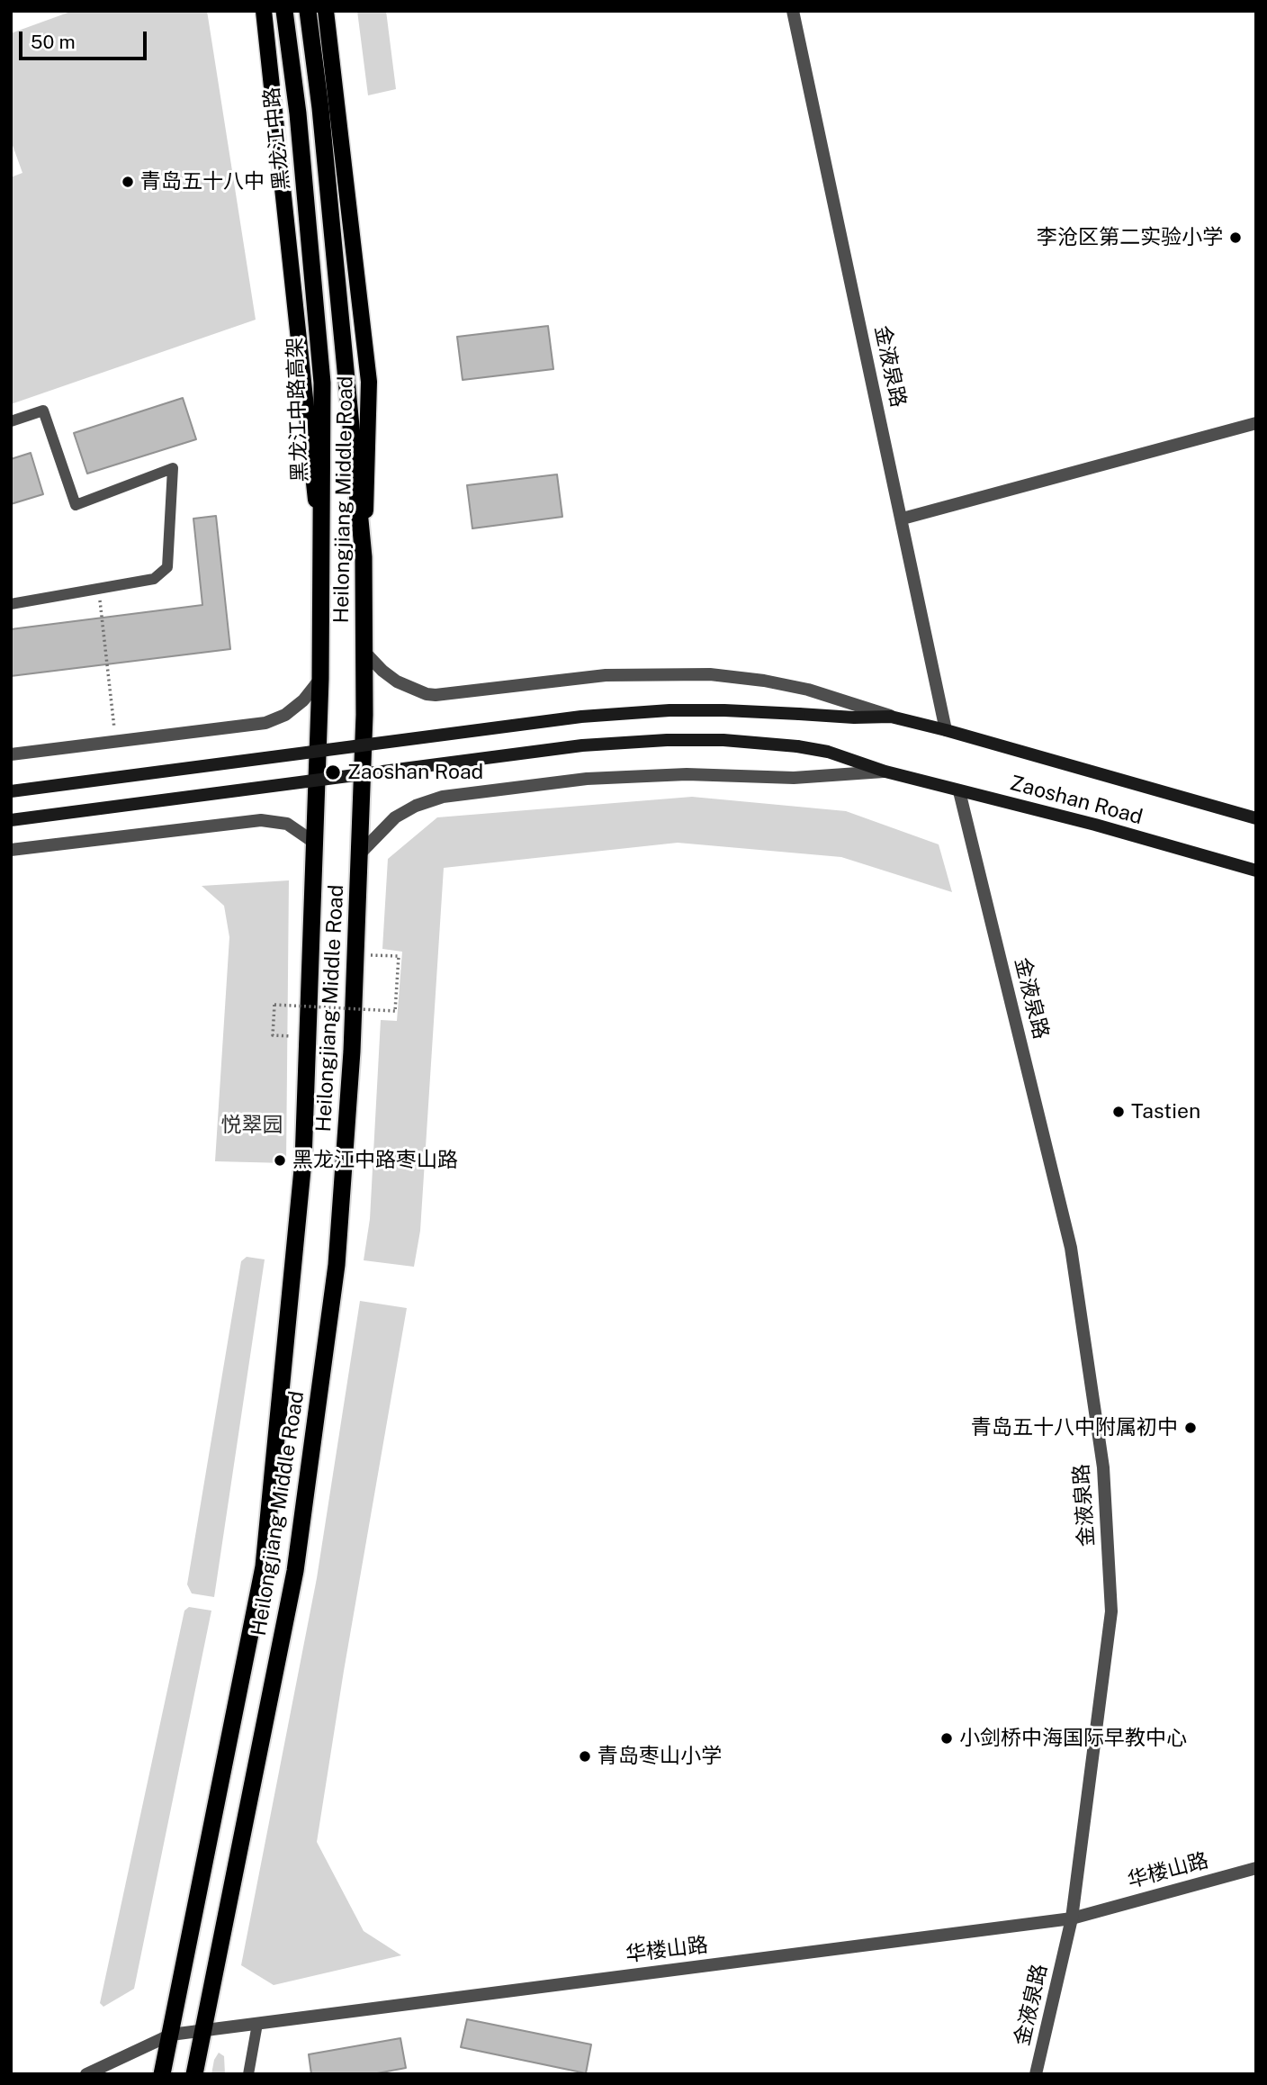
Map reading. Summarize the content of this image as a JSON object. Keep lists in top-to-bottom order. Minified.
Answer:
{"streets":{"highway":["黑龙江中路","黑龙江中路高架","Heilongjiang Middle Road"],"main road":["Zaoshan Road"],"street":["金液泉路","华楼山路"]},"crossings":[["黑龙江中路","黑龙江中路高架"],["金液泉路","Zaoshan Road"],["金液泉路","华楼山路"],["黑龙江中路高架","Heilongjiang Middle Road"],["Heilongjiang Middle Road","Zaoshan Road"],["Heilongjiang Middle Road","华楼山路"]],"parks":["悦翠园"],"places":["青岛五十八中","李沧区第二实验小学","Zaoshan Road","Tastien","黑龙江中路枣山路","青岛五十八中附属初中","小剑桥中海国际早教中心","青岛枣山小学"],"scale_bar":"50 m"}
